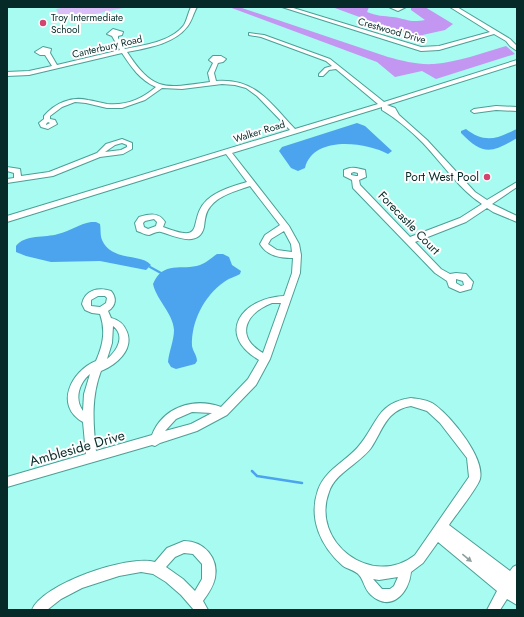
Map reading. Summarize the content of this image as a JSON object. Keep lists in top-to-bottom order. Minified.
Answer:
{"streets":{"street":["Crestwood Drive","Canterbury Road","Walker Road","Forecastle Court","Ambleside Drive"]},"crossings":[["Walker Road","Ambleside Drive"]],"places":["Troy Intermediate School","Port West Pool"]}
